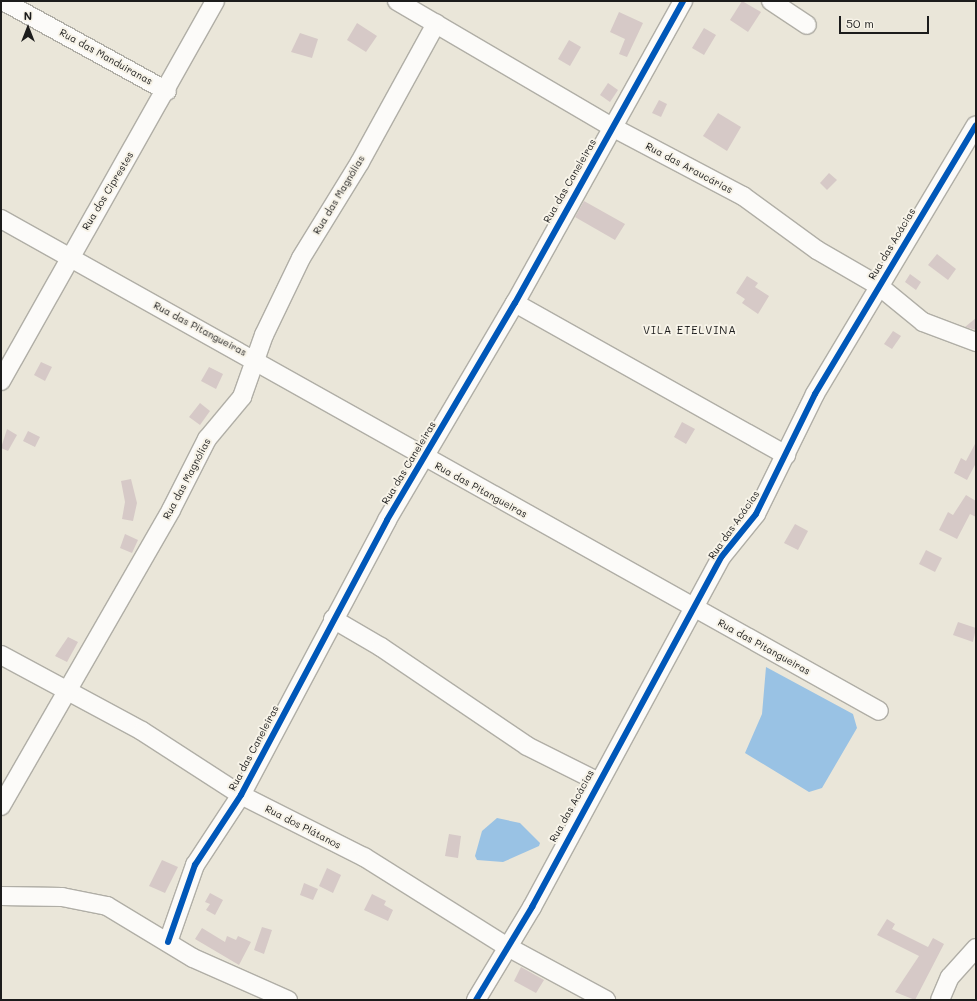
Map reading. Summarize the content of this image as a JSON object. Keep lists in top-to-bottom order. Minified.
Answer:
{"streets":{"street":["Rua das Manduiranas","Rua das Araucárias","Rua das Caneleiras","Rua dos Ciprestes","Rua das Magnólias","Rua das Acácias","Rua das Pitangueiras","Rua dos Plátanos"]},"crossings":[["Rua das Manduiranas","Rua dos Ciprestes"],["Rua das Araucárias","Rua das Caneleiras"],["Rua das Araucárias","Rua das Magnólias"],["Rua das Araucárias","Rua das Acácias"],["Rua das Caneleiras","Rua das Pitangueiras"],["Rua das Caneleiras","Rua dos Plátanos"],["Rua dos Ciprestes","Rua das Pitangueiras"],["Rua das Magnólias","Rua das Pitangueiras"],["Rua das Magnólias","Rua dos Plátanos"],["Rua das Acácias","Rua das Pitangueiras"],["Rua das Acácias","Rua dos Plátanos"]],"districts":["VILA ETELVINA"],"scale_bar":"50 m","north":"top"}
